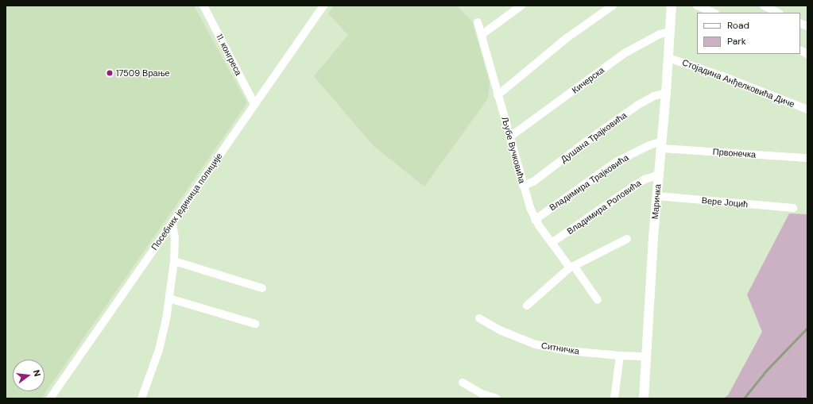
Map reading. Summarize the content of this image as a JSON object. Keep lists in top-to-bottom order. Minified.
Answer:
{"streets":{"street":["11. конгреса","Кичерска","Стојадина Анђелковића Диче","Душана Трајковића","Љубе Вучковића","Првонечка","Владимира Трајковића","Посебних јединица полиције","Маричка","Вере Јоцић","Владимира Роловића","Ситничка"]},"crossings":[["11. конгреса","Посебних јединица полиције"],["Кичерска","Љубе Вучковића"],["Кичерска","Маричка"],["Стојадина Анђелковића Диче","Маричка"],["Душана Трајковића","Љубе Вучковића"],["Душана Трајковића","Маричка"],["Љубе Вучковића","Владимира Трајковића"],["Љубе Вучковића","Владимира Роловића"],["Првонечка","Владимира Трајковића"],["Првонечка","Маричка"],["Владимира Трајковића","Маричка"],["Маричка","Вере Јоцић"],["Маричка","Владимира Роловића"],["Маричка","Ситничка"]],"places":["17509 Врање"],"legend":["Road","Park"],"north":"right"}
